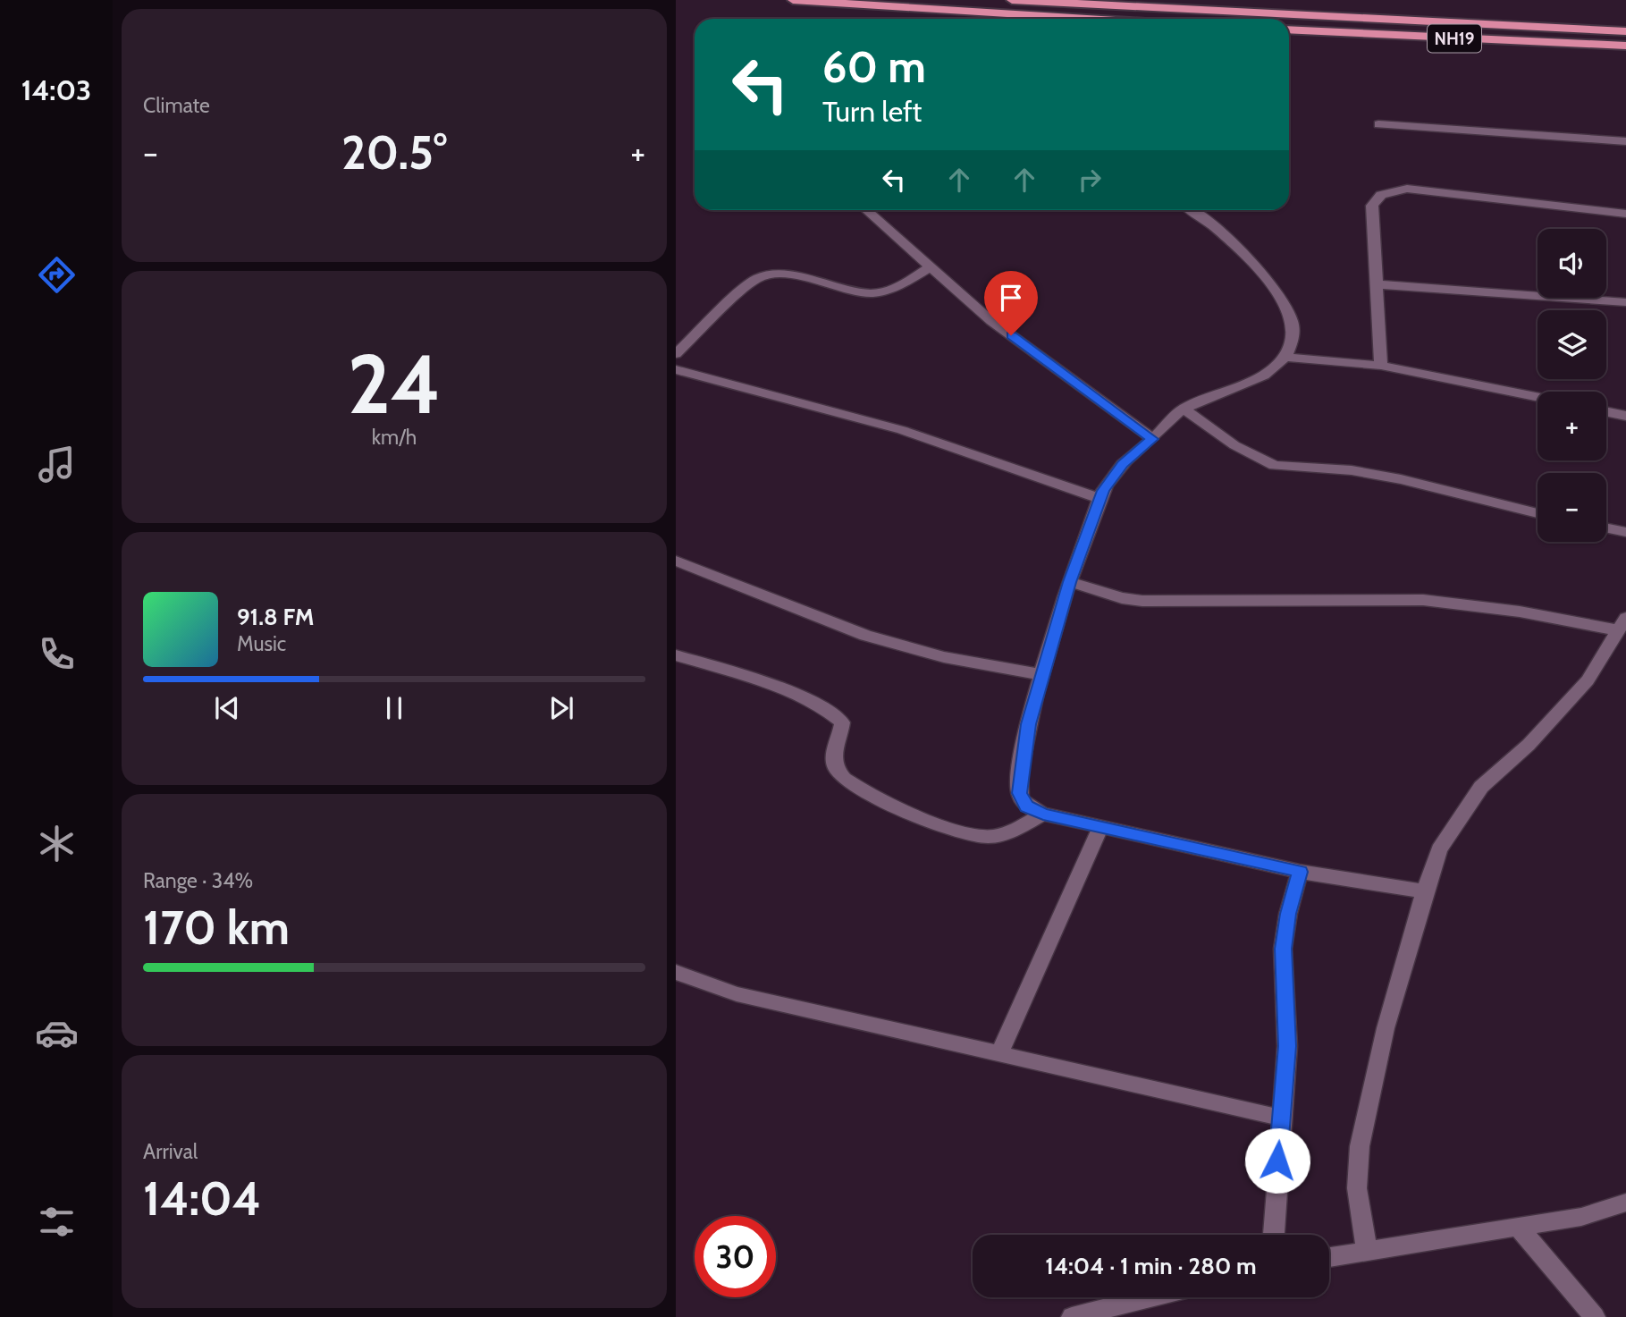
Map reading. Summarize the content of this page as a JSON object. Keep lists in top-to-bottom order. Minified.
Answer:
{"streets":{"highway":["NH19"]},"page":{"tabs":"14:03","tile":["Climate",["24","km/h"],["Range · 34%","170 km"],["Arrival","14:04"]],"turn":["60 m","Turn left"],"heat":["−","20.5°","+"],"map_buttons":["+","−"],"song":["91.8 FM","Music"],"limit":"30","trip":"14:04 · 1 min · 280 m"}}
